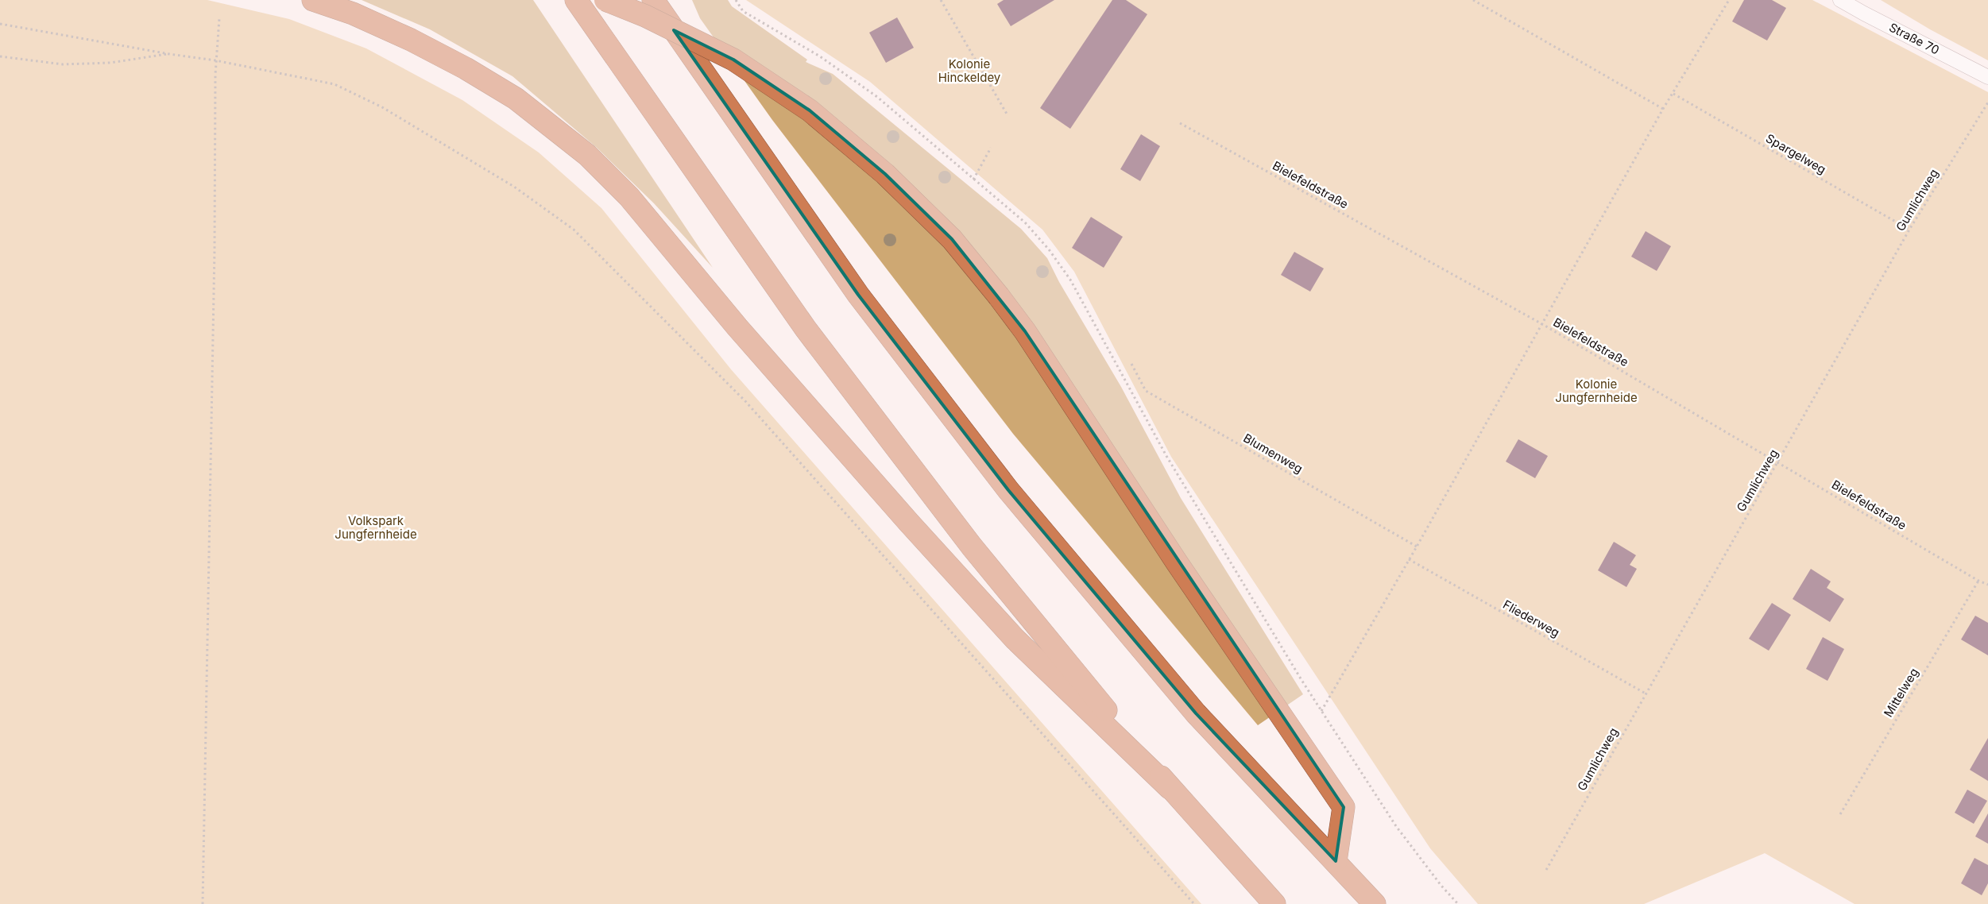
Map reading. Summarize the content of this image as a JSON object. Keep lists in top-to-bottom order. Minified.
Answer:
{"streets":{"lane":["Straße 70"],"path":["Spargelweg","Bielefeldstraße","Gumlichweg","Blumenweg","Fliederweg","Mittelweg"]},"crossings":[["Spargelweg","Gumlichweg"],["Bielefeldstraße","Gumlichweg"],["Bielefeldstraße","Mittelweg"],["Gumlichweg","Fliederweg"]],"parks":["Kolonie Hinckeldey","Kolonie Jungfernheide","Volkspark Jungfernheide"]}
